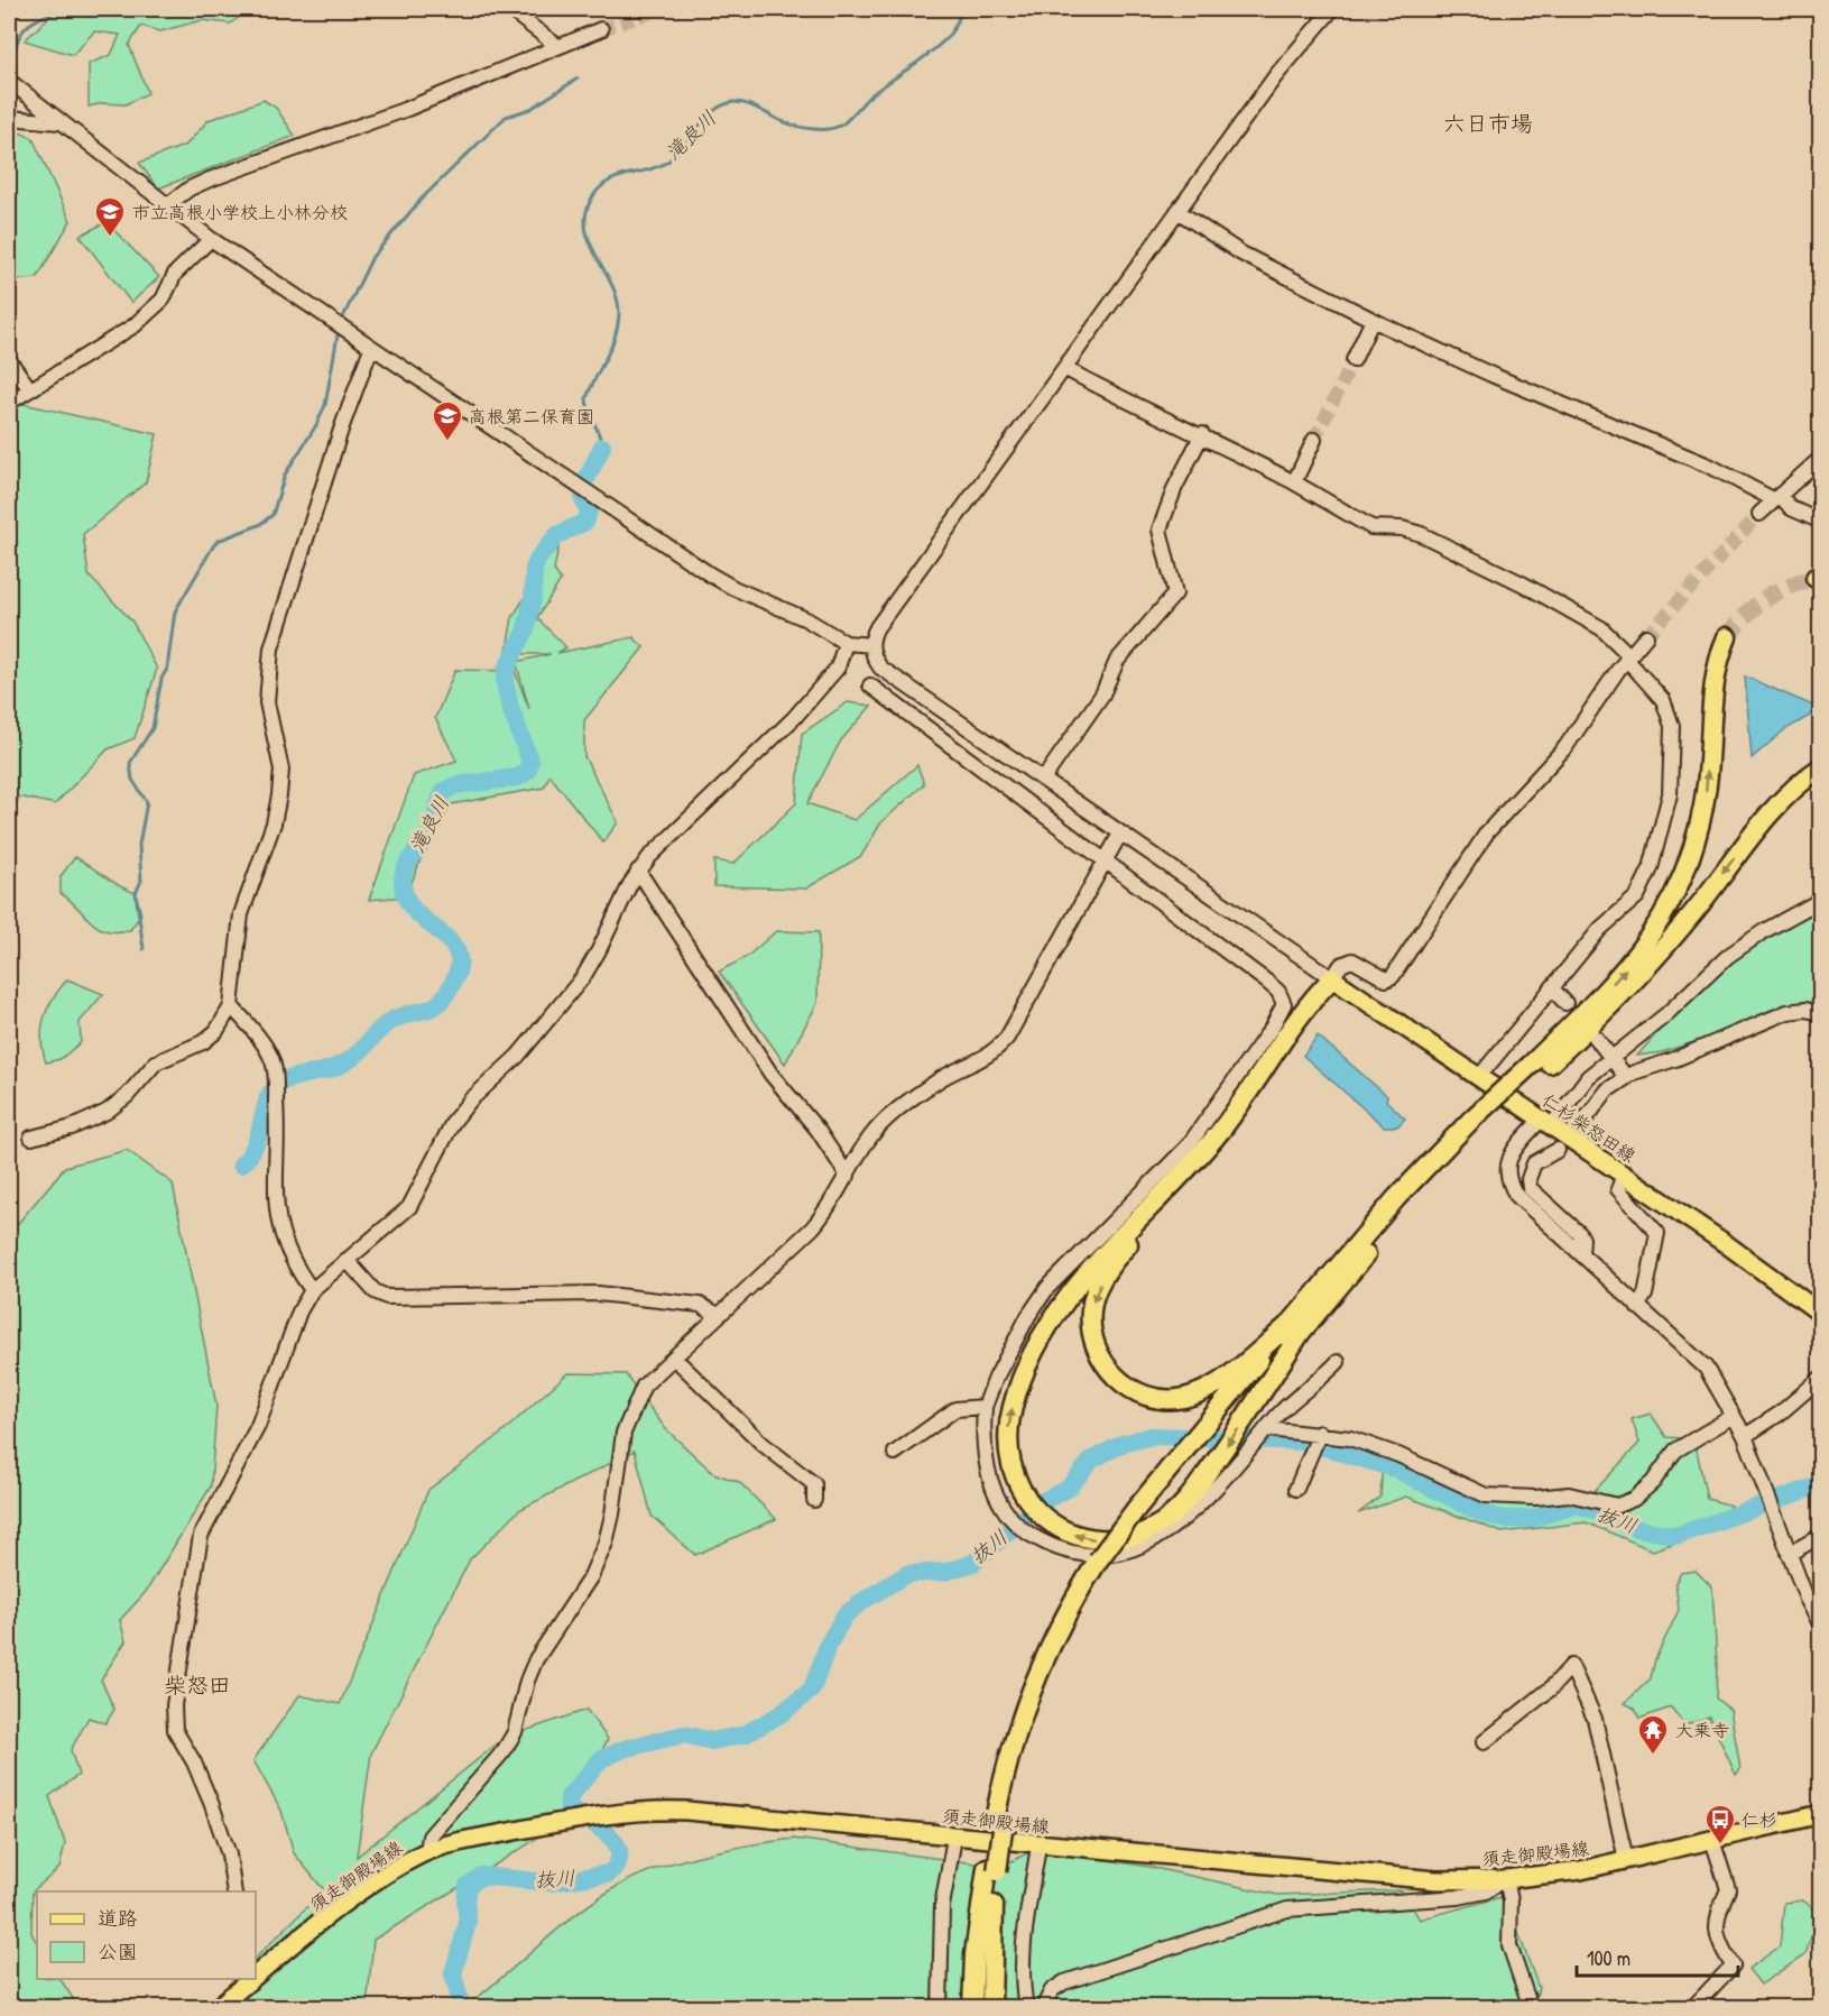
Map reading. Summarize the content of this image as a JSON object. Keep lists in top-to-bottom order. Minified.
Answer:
{"streets":{"main road":["仁杉柴怒田線","須走御殿場線"]},"districts":["六日市場","柴怒田"],"water":["滝良川","抜川"],"places":{"school or university":["市立高根小学校上小林分校","高根第二保育園"],"temple":["大乗寺"],"bus stop":["仁杉"]},"legend":["道路","公園"],"scale_bar":"100 m"}
